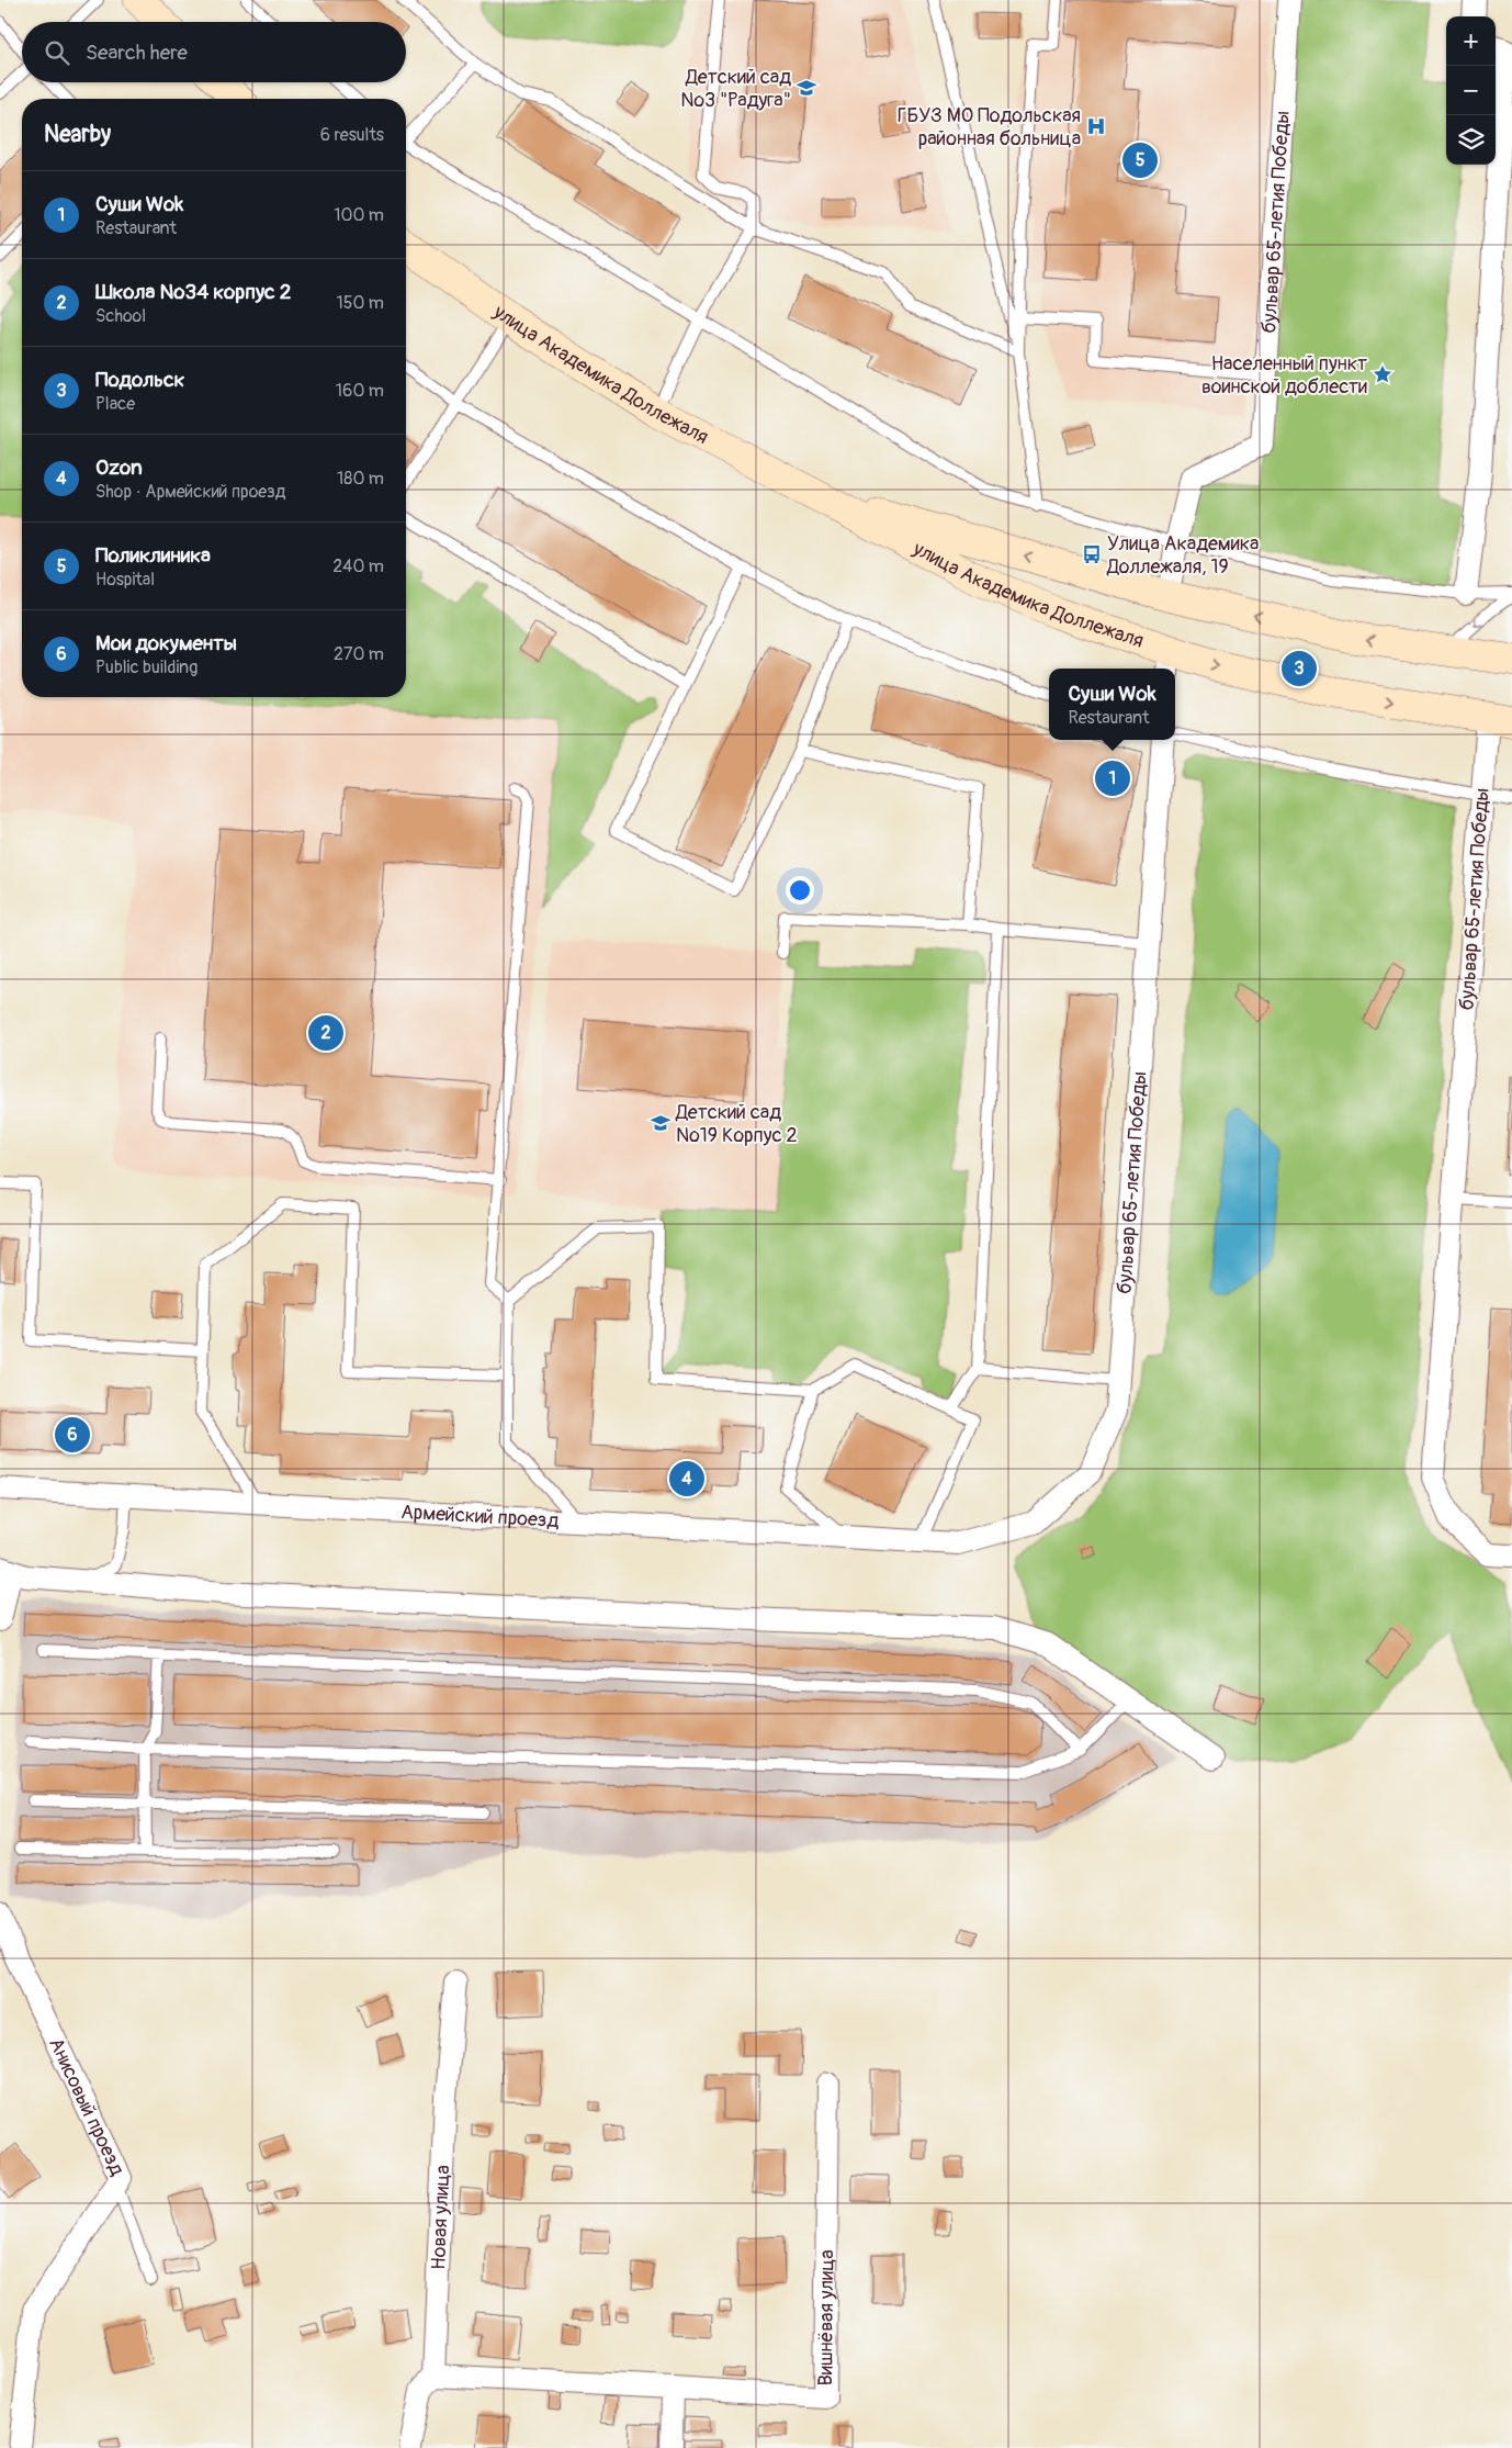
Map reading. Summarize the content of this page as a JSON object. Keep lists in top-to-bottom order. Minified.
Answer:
{"streets":{"main road":["улица Академика Доллежаля"],"street":["бульвар 65-летия Победы","Армейский проезд","Анисовый проезд","Новая улица","Вишнёвая улица"]},"crossings":[["бульвар 65-летия Победы","улица Академика Доллежаля"],["бульвар 65-летия Победы","Армейский проезд"],["Новая улица","Вишнёвая улица"]],"places":{"school or university":["Детский сад №3 \"Радуга\"","Детский сад №19 Корпус 2"],"hospital":["ГБУЗ МО Подольская районная больница"],"place":["Населенный пункт воинской доблести"],"bus stop":["Улица Академика Доллежаля, 19"]},"page":{"map_buttons":["+","−"],"search":"Search here","heading":["Nearby","6 results"],"pins":["5","3","1","2","6","4"],"list":[{"mark":"1","name":"Суши Wok","note":"Restaurant","value":"100 m"},{"mark":"2","name":"Школа №34 корпус 2","note":"School","value":"150 m"},{"mark":"3","name":"Подольск","note":"Place","value":"160 m"},{"mark":"4","name":"Ozon","note":"Shop · Армейский проезд","value":"180 m"},{"mark":"5","name":"Поликлиника","note":"Hospital","value":"240 m"},{"mark":"6","name":"Мои документы","note":"Public building","value":"270 m"}],"popup":["Суши Wok","Restaurant"]}}
